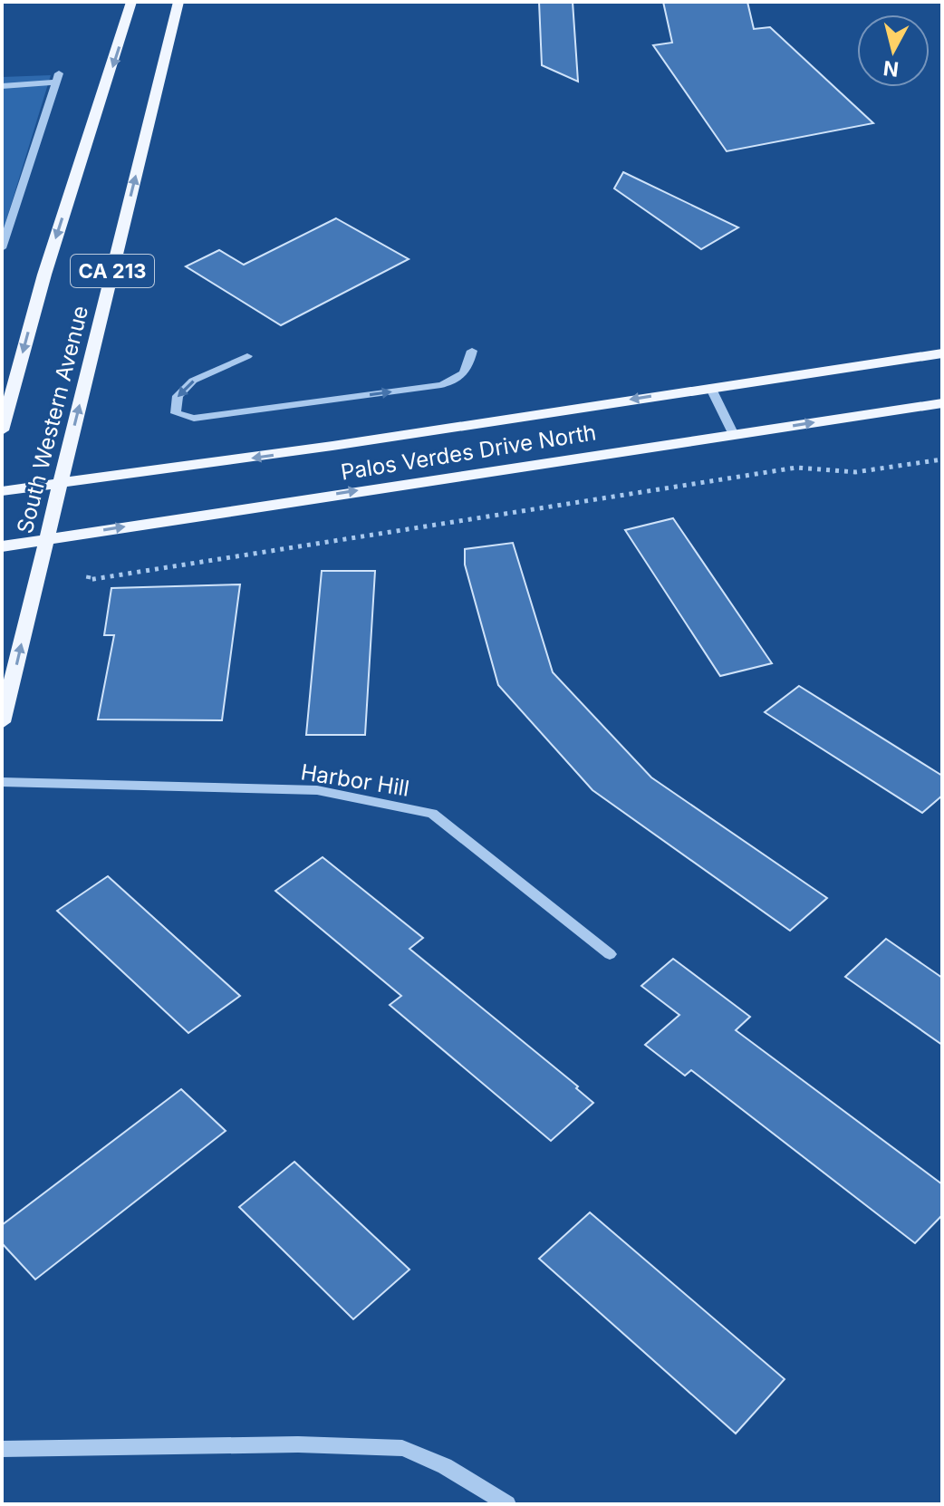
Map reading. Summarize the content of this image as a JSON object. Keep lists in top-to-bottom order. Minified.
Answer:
{"streets":{"main road":["CA 213","South Western Avenue","Palos Verdes Drive North"],"street":["Harbor Hill"]},"crossings":[["South Western Avenue","Palos Verdes Drive North"]],"north":"bottom"}
